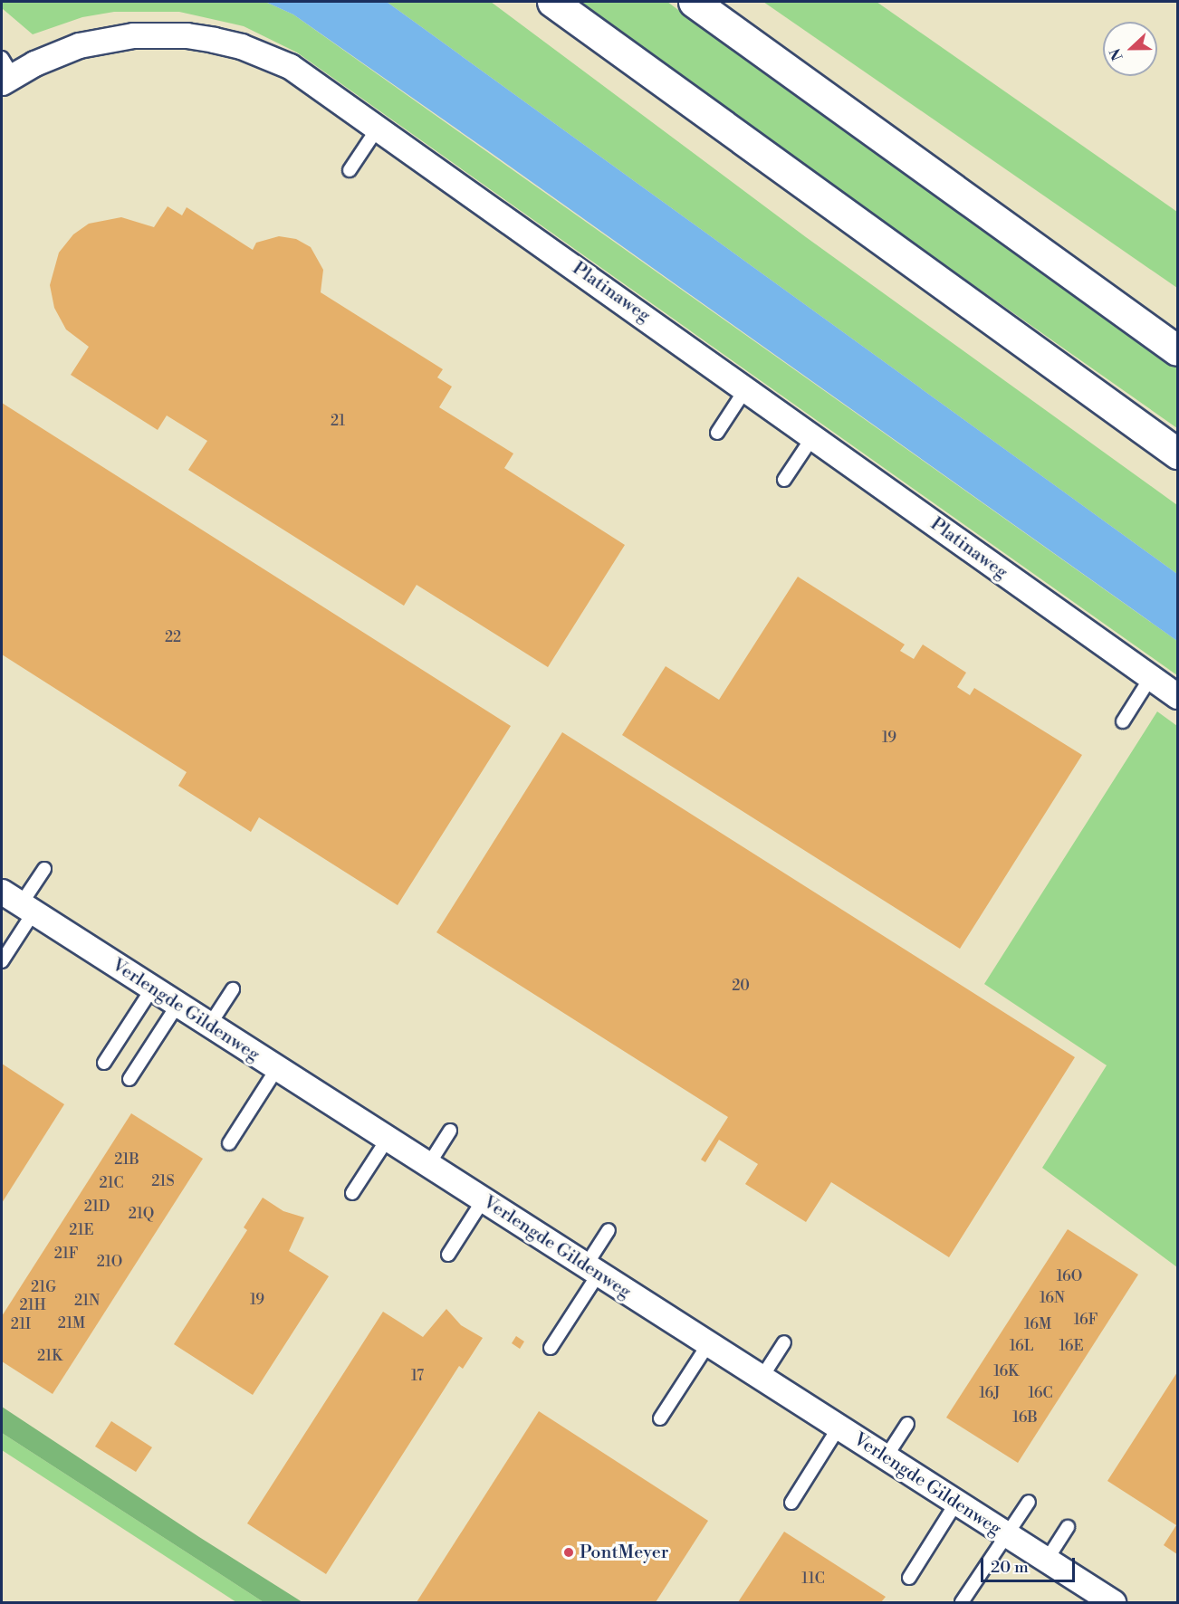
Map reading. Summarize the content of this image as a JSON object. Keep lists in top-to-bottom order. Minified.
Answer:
{"streets":{"street":["Platinaweg","Verlengde Gildenweg"]},"places":["PontMeyer"],"house_numbers":["21","22","19","20","21B","21S","21C","21D","21Q","21E","21F","21O","16O","21G","16N","19","21N","21H","16F","21M","21I","16M","16L","16E","21K","16K","17","16J","16C","16B","11C"],"scale_bar":"20 m","north":"left"}
